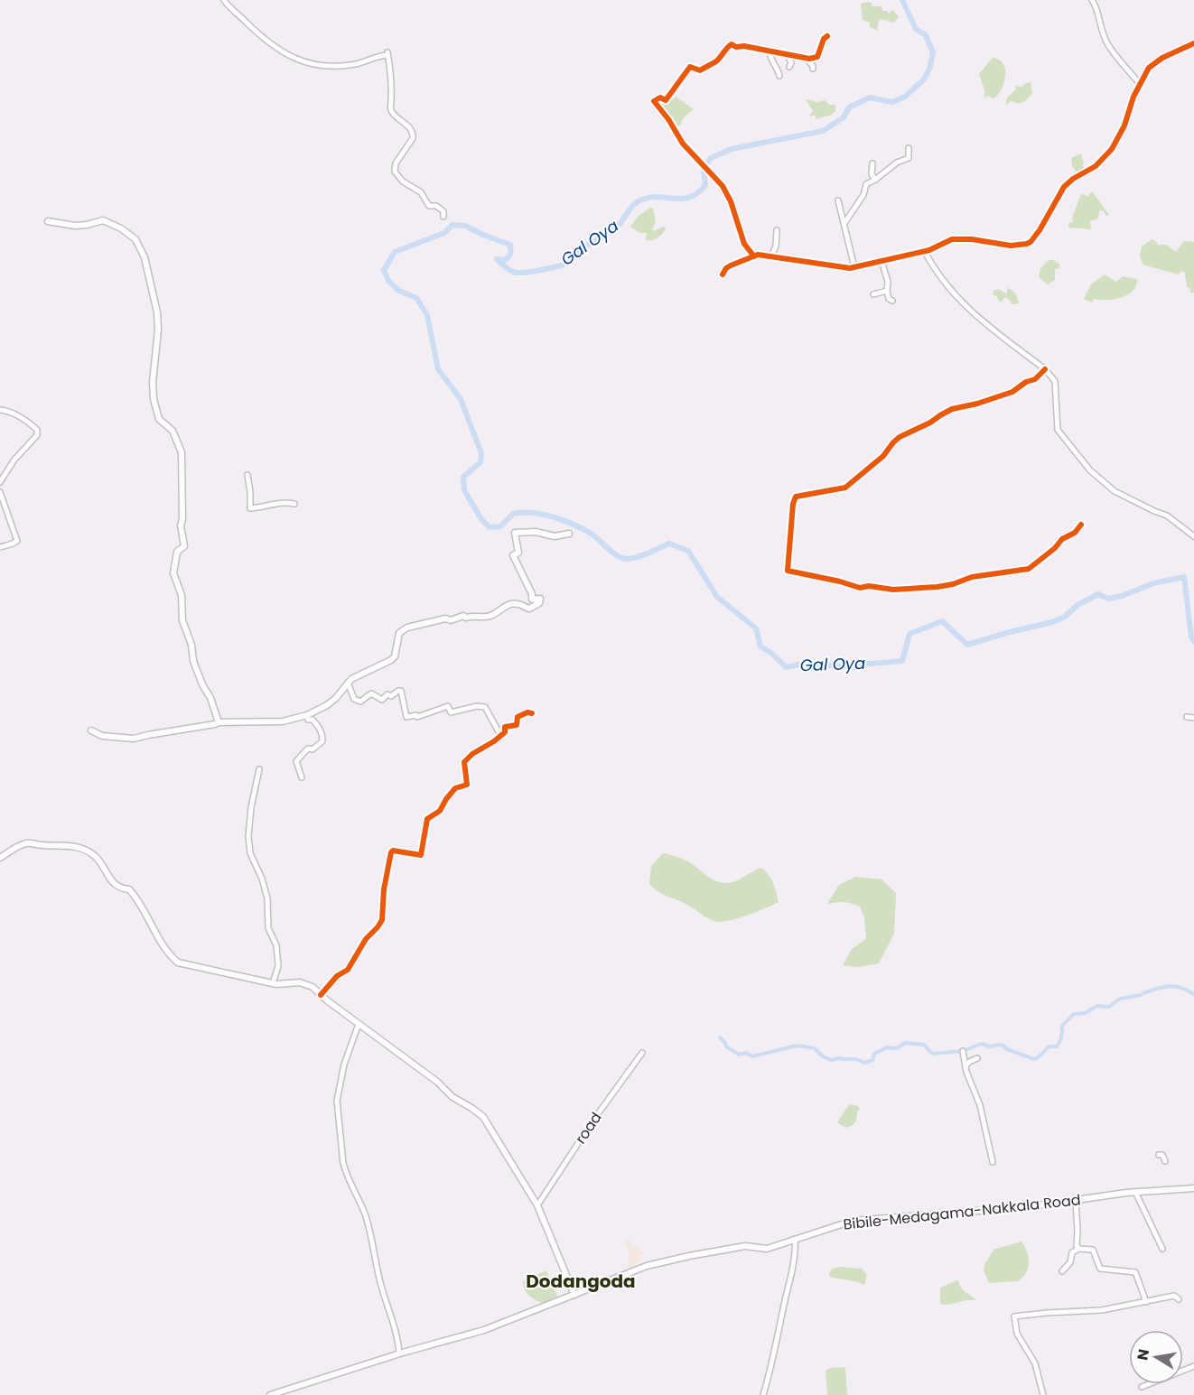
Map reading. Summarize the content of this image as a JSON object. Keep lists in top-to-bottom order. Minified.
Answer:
{"streets":{"main road":["Bibile-Medagama-Nakkala Road"],"street":["road"]},"districts":["Dodangoda"],"water":["Gal Oya"],"north":"left"}
